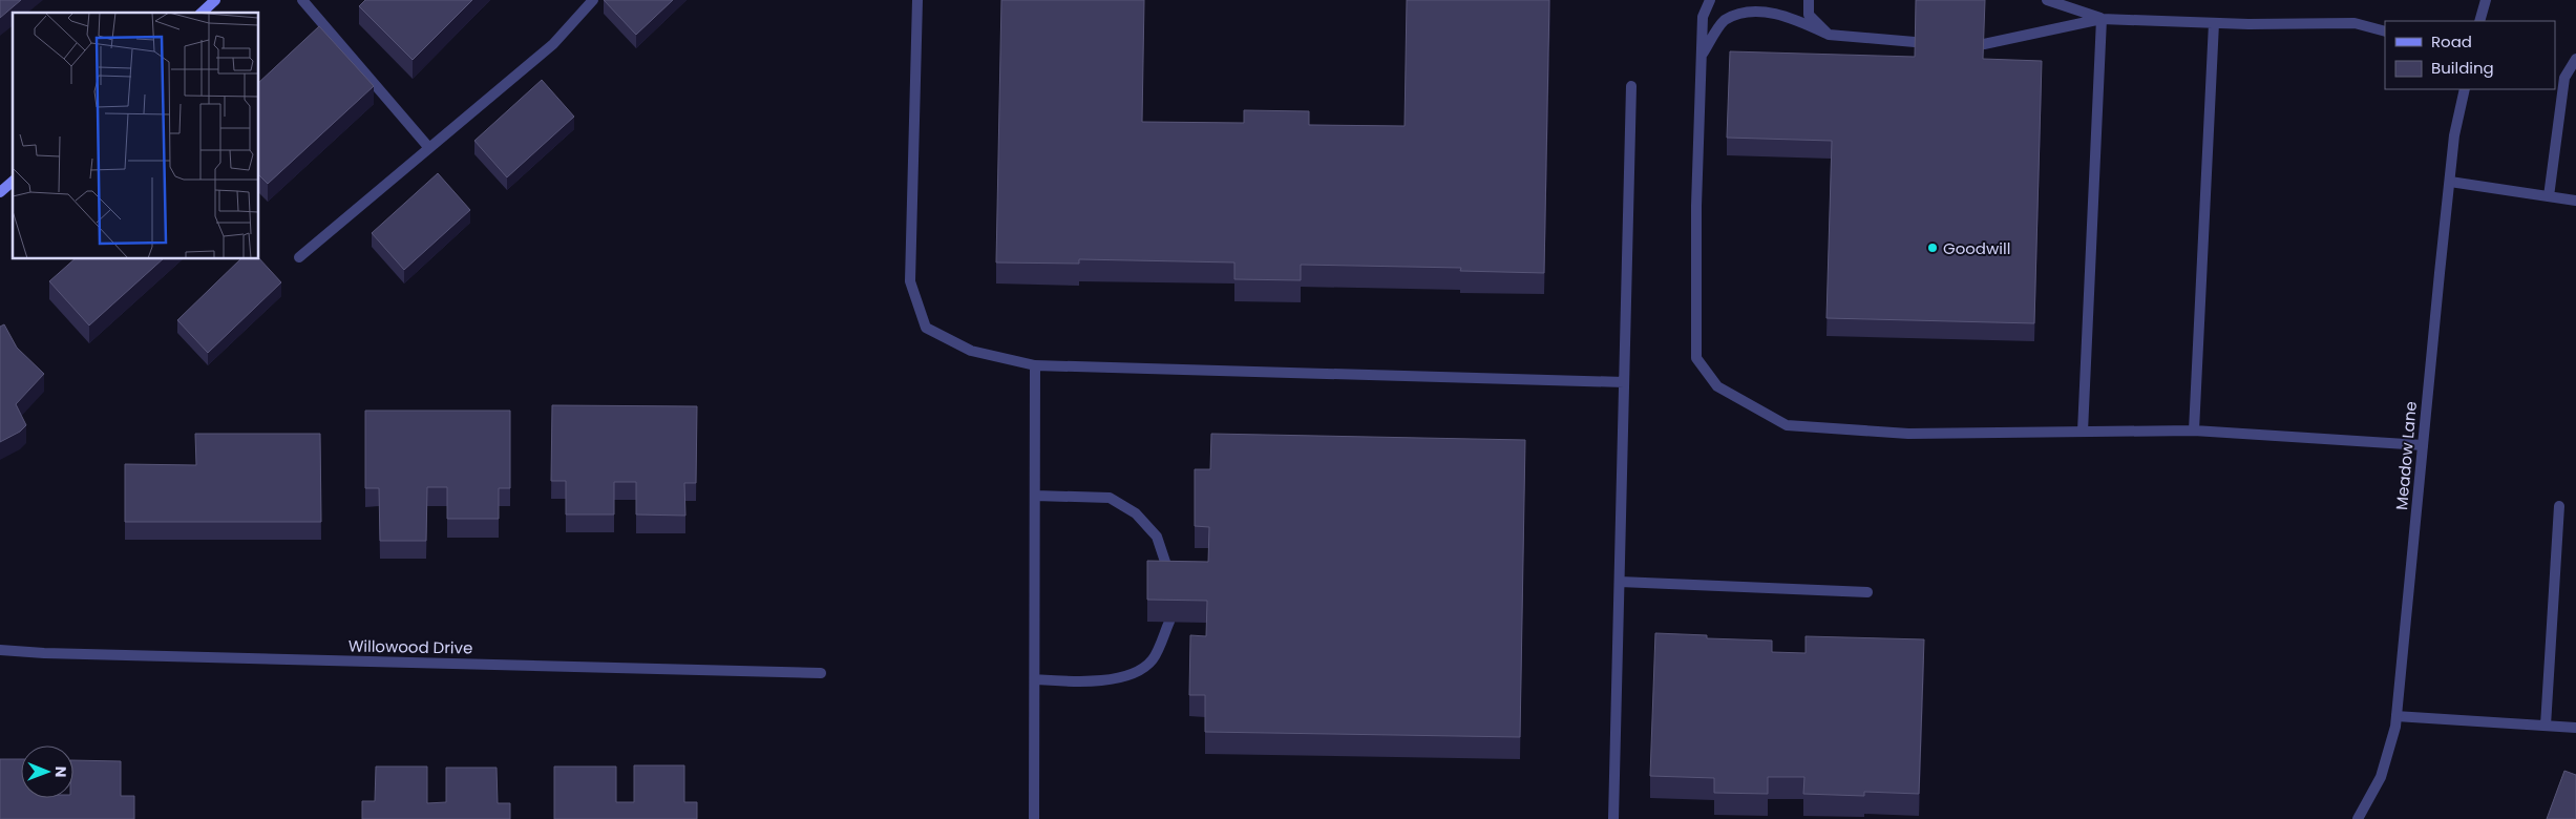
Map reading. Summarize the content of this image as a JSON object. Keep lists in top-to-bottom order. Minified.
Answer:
{"streets":{"street":["Meadow Lane","Willowood Drive"]},"places":["Goodwill"],"legend":["Road","Building"],"north":"right"}
